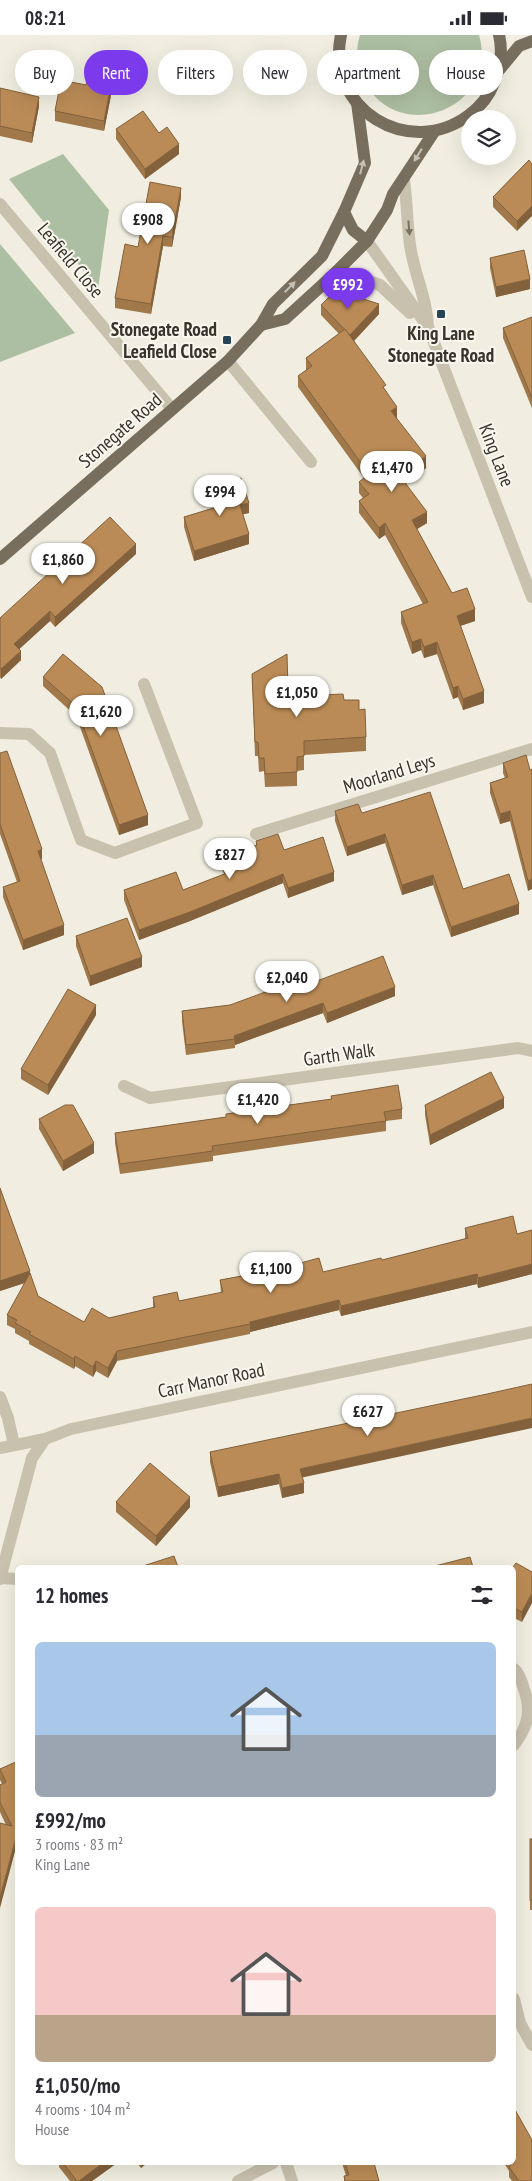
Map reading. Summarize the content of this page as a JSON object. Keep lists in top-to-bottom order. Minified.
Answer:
{"streets":{"main road":["Stonegate Road"],"street":["Leafield Close","King Lane","Moorland Leys","Garth Walk","Carr Manor Road"]},"crossings":[["Leafield Close","Stonegate Road"]],"places":{"transit":["King Lane Stonegate Road","Stonegate Road Leafield Close"]},"page":{"status":"08:21","chip":["Buy","Rent","Filters","New","Apartment","House"],"price":["£908","£992","£1,470","£994","£1,860","£1,050","£1,620","£827","£2,040","£1,420","£1,100","£627"],"heading":"12 homes","list":[{"name":"£992/mo","note":"3 rooms · 83 m² · King Lane"},{"name":"£1,050/mo","note":"4 rooms · 104 m² · House"}]}}
